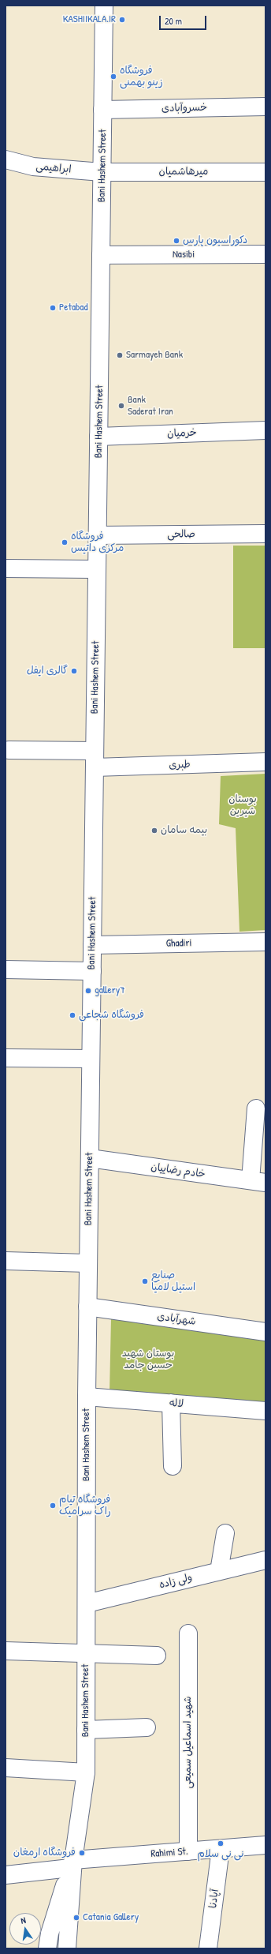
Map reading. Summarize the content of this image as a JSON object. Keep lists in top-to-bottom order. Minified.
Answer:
{"streets":{"street":["خسروآبادی","Bani Hashem Street","ابراهیمی","میرهاشمیان","Nasibi","خرمیان","صالحی","طبری","Ghadiri","خادم رضاییان","شهرآبادی","لاله","ولی زاده","شهید اسماعیل سمیعی","Rahimi St.","آپادنا"]},"crossings":[["خسروآبادی","Bani Hashem Street"],["Bani Hashem Street","ابراهیمی"],["Bani Hashem Street","میرهاشمیان"],["Bani Hashem Street","Nasibi"],["Bani Hashem Street","خرمیان"],["Bani Hashem Street","صالحی"],["Bani Hashem Street","طبری"],["Bani Hashem Street","Ghadiri"],["Bani Hashem Street","خادم رضاییان"],["Bani Hashem Street","شهرآبادی"],["Bani Hashem Street","لاله"],["Bani Hashem Street","ولی زاده"],["Bani Hashem Street","Rahimi St."],["ابراهیمی","میرهاشمیان"],["شهید اسماعیل سمیعی","Rahimi St."],["Rahimi St.","آپادنا"]],"parks":["بوستان شیرین","بوستان شهید حسین جامد"],"places":["KASHIIKALA.IR","فروشگاه زینو بهمنی","دکوراسیون پارس","Petabad","Sarmayeh Bank","Bank Saderat Iran","فروشگاه مرکزی داتیس","گالری ایفل","بیمه سامان","gallery7","فروشگاه شجاعی","صنایع استیل لامیا","فروشگاه تیام راک سرامیک","نی نی سلام","فروشگاه ارمغان","Catania Gallery"],"scale_bar":"20 m","north":"top"}
